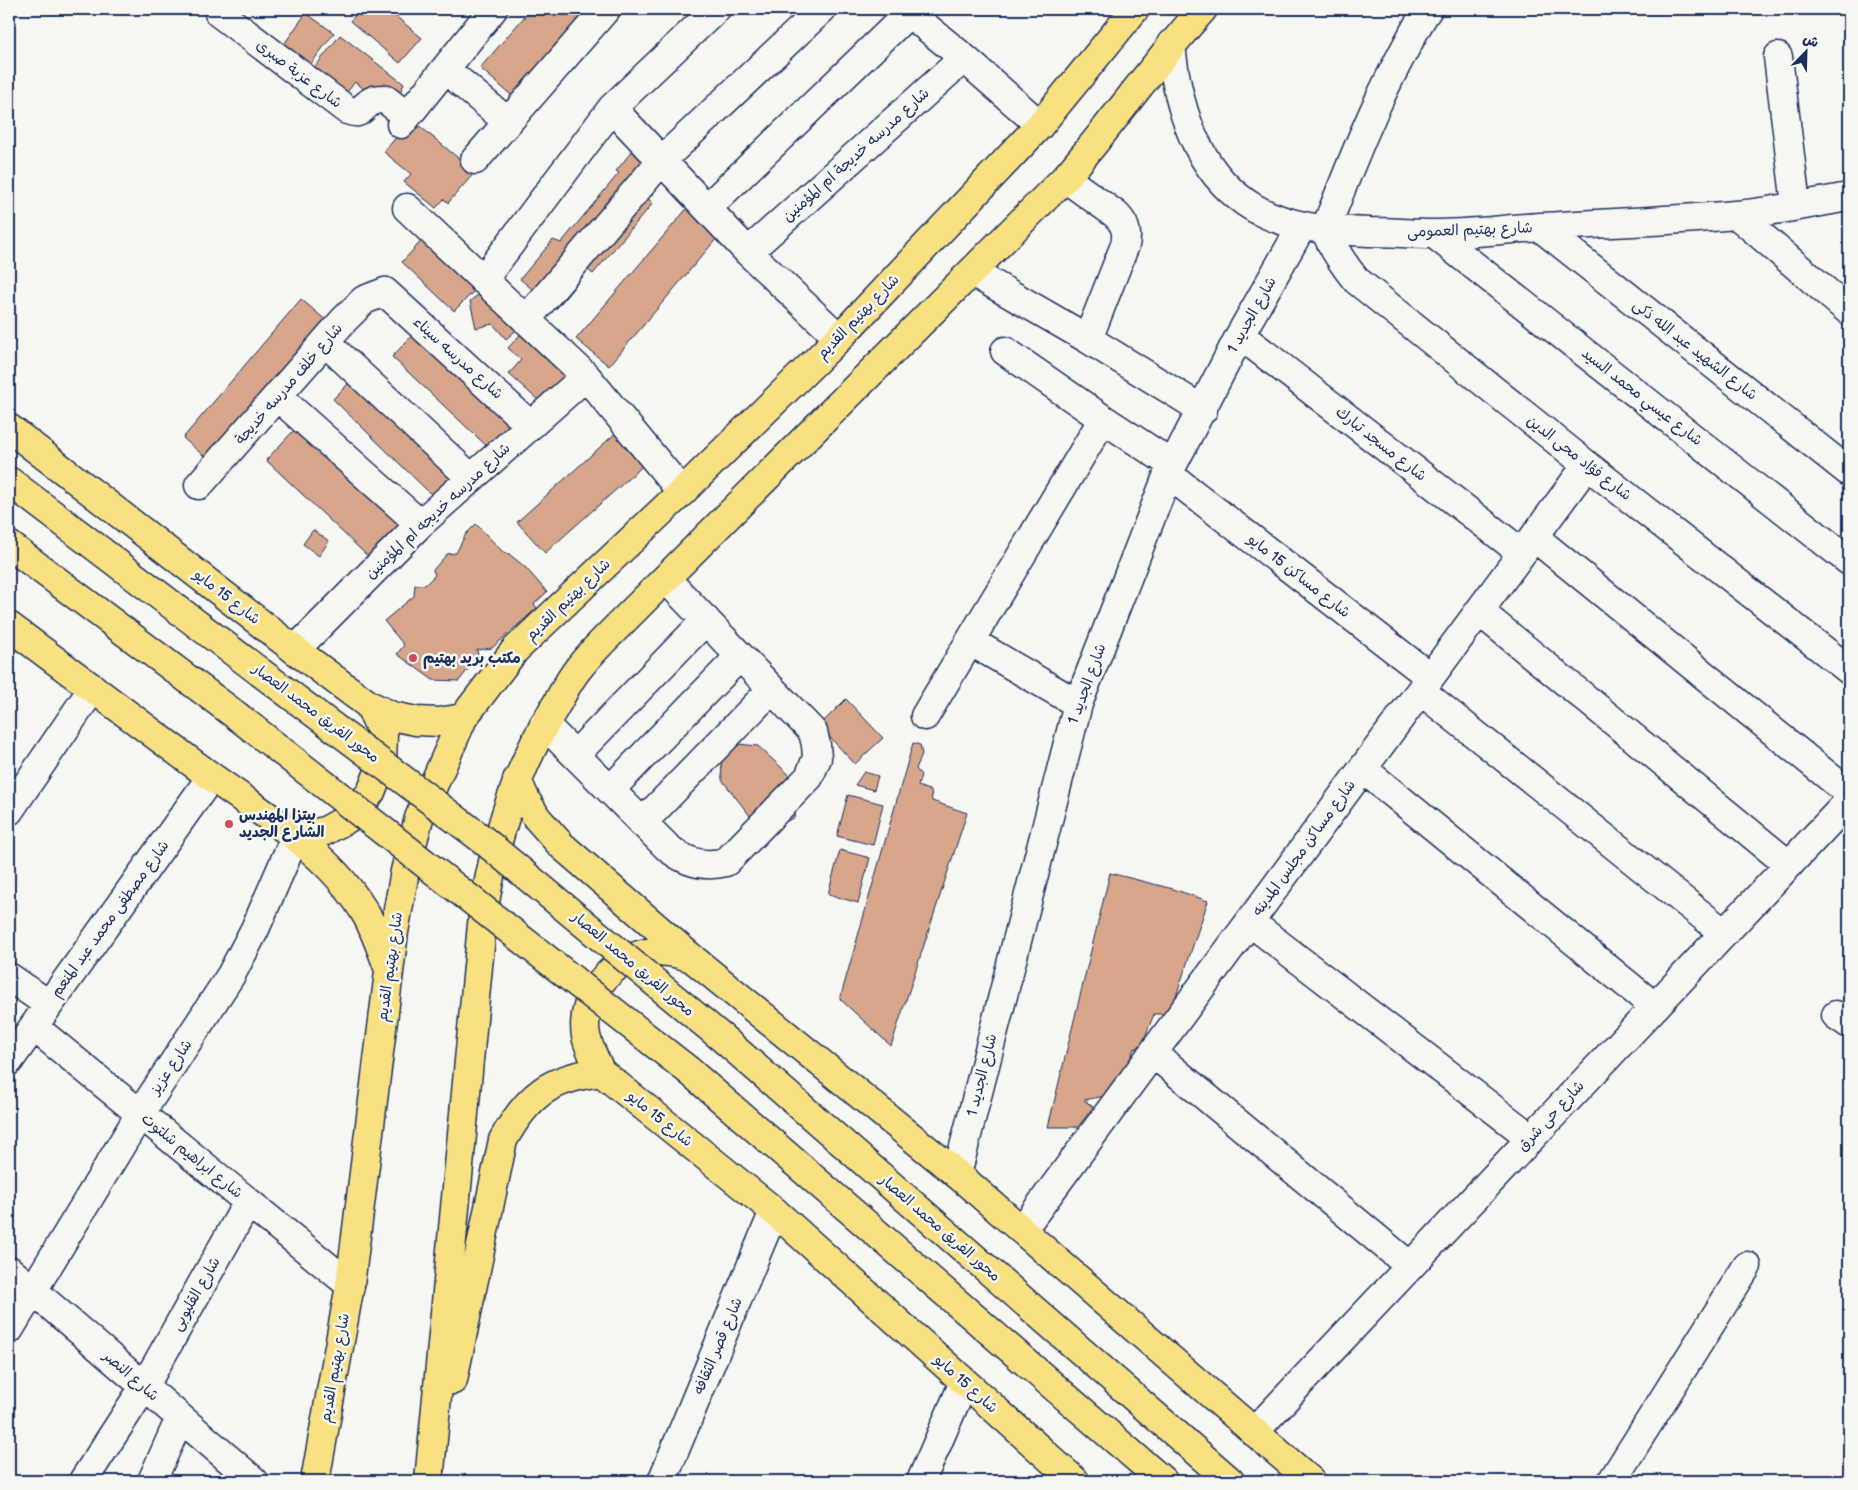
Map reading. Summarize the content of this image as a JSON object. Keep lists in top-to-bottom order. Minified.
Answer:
{"streets":{"main road":["شارع بهتيم القديم","شارع 15 مايو","محور الفريق محمد العصار"],"street":["شارع عزبة صبرى","شارع مدرسه خديجة ام المؤمنين","شارع بهتيم العمومى","شارع الجديد 1","شارع الشهيد عبد الله ذكى","شارع مدرسه سيناء","شارع خلف مدرسه خديجة","شارع عيسي محمد السيد","شارع مسجد تبارك","شارع فؤاد محى الدين","شارع مدرسه خديجه ام المؤمنين","شارع مساكن 15 مايو","شارع مساكن مجلس المدينه","شارع مصطفى محمد عبد المنعم","شارع عزيز","شارع حى شرق","شارع ابراهيم شلتوت","شارع القليوبى","شارع قصر الثقافه","شارع النصر"]},"crossings":[["شارع بهتيم العمومى","شارع الجديد 1"],["شارع بهتيم العمومى","شارع الشهيد عبد الله ذكى"],["شارع بهتيم العمومى","شارع عيسي محمد السيد"],["شارع بهتيم العمومى","شارع فؤاد محى الدين"],["شارع الجديد 1","شارع مسجد تبارك"],["شارع الجديد 1","شارع فؤاد محى الدين"],["شارع الجديد 1","شارع مساكن 15 مايو"],["شارع بهتيم القديم","شارع 15 مايو"],["شارع بهتيم القديم","شارع ابراهيم شلتوت"],["شارع مدرسه سيناء","شارع خلف مدرسه خديجة"],["شارع مدرسه سيناء","شارع مدرسه خديجه ام المؤمنين"],["شارع مسجد تبارك","شارع مساكن مجلس المدينه"],["شارع فؤاد محى الدين","شارع مساكن مجلس المدينه"],["شارع مدرسه خديجه ام المؤمنين","شارع 15 مايو"],["شارع مساكن 15 مايو","شارع مساكن مجلس المدينه"],["شارع مساكن 15 مايو","شارع حى شرق"],["شارع 15 مايو","شارع قصر الثقافه"],["شارع مصطفى محمد عبد المنعم","شارع ابراهيم شلتوت"],["شارع عزيز","شارع ابراهيم شلتوت"],["شارع عزيز","شارع النصر"],["شارع ابراهيم شلتوت","شارع القليوبى"],["شارع القليوبى","شارع النصر"]],"places":["مكتب بريد بهتيم","بيتزا المهندس الشارع الجديد"],"north":"top right"}
